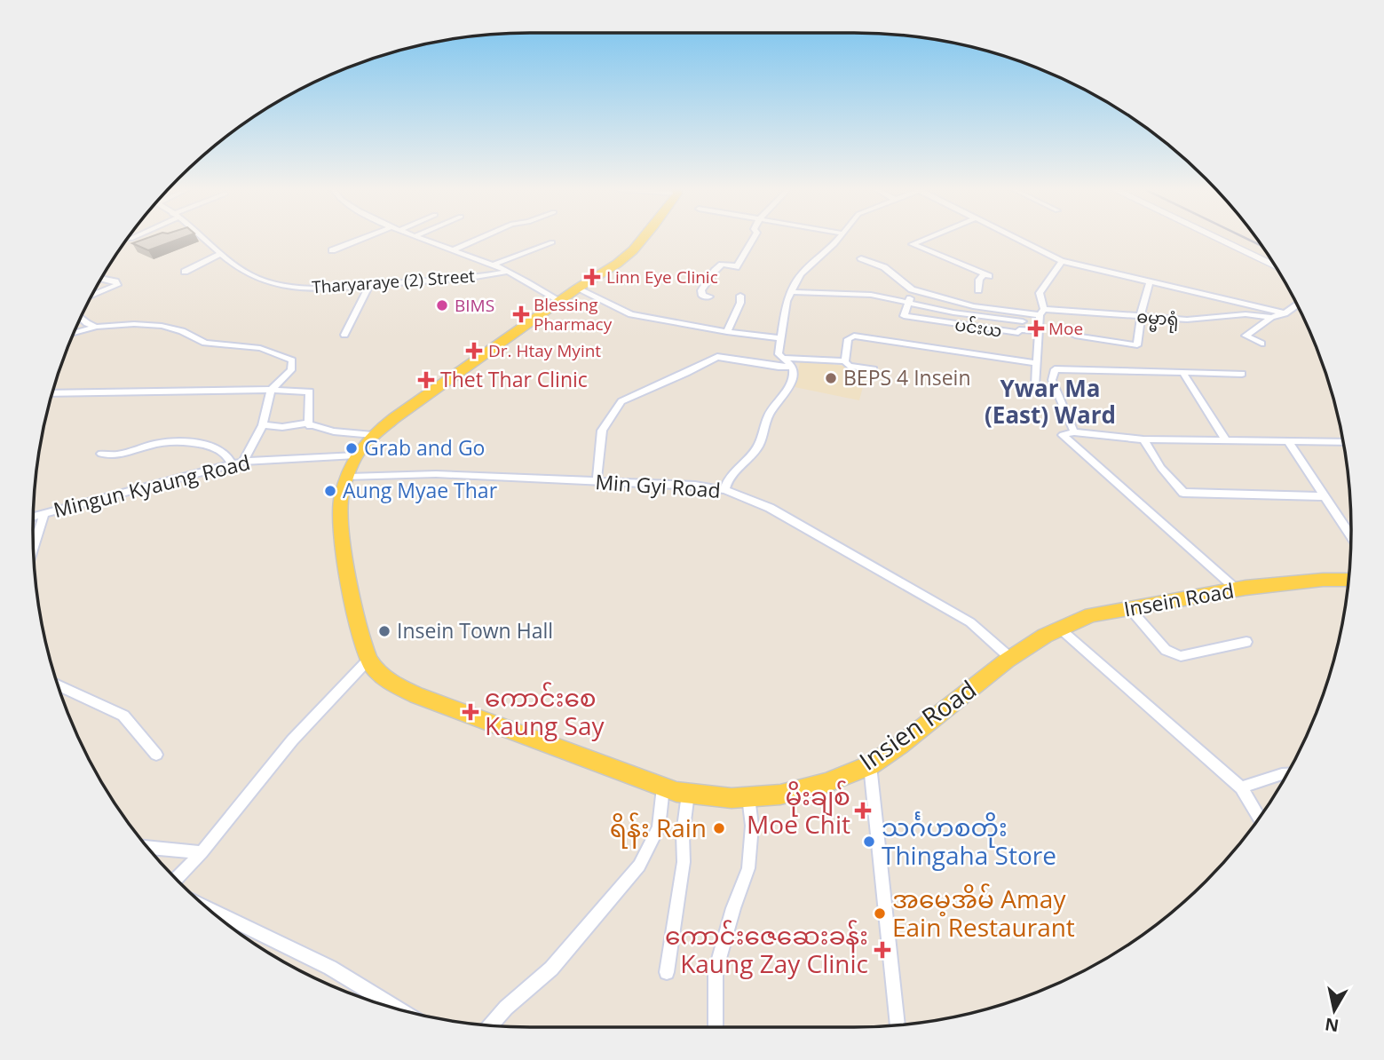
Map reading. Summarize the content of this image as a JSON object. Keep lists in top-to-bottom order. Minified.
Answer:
{"streets":{"main road":["Insein Road","Insien Road"],"street":["Tharyaraye (2) Street","ဓမ္မာရုံ","ပင်းယ","Mingun Kyaung Road","Min Gyi Road"]},"crossings":[["Min Gyi Road","Insein Road"],["Min Gyi Road","Insien Road"],["Insein Road","Insien Road"]],"districts":["Ywar Ma (East) Ward"],"places":{"health":["Linn Eye Clinic","Blessing Pharmacy","Moe","Dr. Htay Myint","Thet Thar Clinic","ကောင်းစေ Kaung Say","မိုးချစ် Moe Chit","ကောင်းဇေဆေးခန်း Kaung Zay Clinic"],"other":["BIMS","BEPS 4 Insein","Grab and Go","Aung Myae Thar","Insein Town Hall","ရိန်း Rain","သင်္ဂဟစတိုး Thingaha Store","အမေ့အိမ် Amay Eain Restaurant"]},"north":"bottom"}
